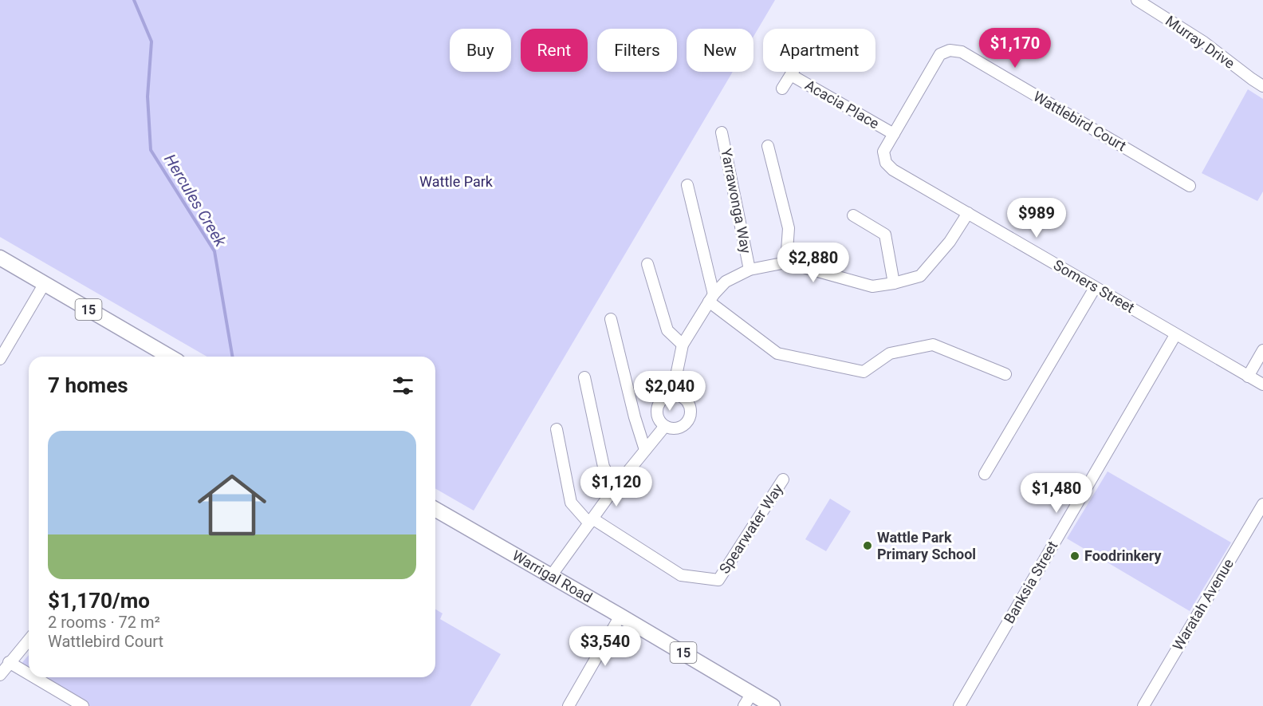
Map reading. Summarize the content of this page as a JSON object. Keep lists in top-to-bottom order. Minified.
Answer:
{"streets":{"main road":["15","Warrigal Road"],"street":["Murray Drive","Acacia Place","Wattlebird Court","Yarrawonga Way","Somers Street","Spearwater Way","Banksia Street","Waratah Avenue"]},"crossings":[["Acacia Place","Wattlebird Court"],["Wattlebird Court","Somers Street"],["Somers Street","Banksia Street"]],"water":["Hercules Creek"],"parks":["Wattle Park"],"places":["Wattle Park Primary School","Foodrinkery"],"page":{"price":["$1,170","$989","$2,880","$2,040","$1,120","$1,480","$3,540"],"chip":["Buy","Rent","Filters","New","Apartment"],"heading":"7 homes","list":[{"name":"$1,170/mo","note":"2 rooms · 72 m² · Wattlebird Court"}]}}
